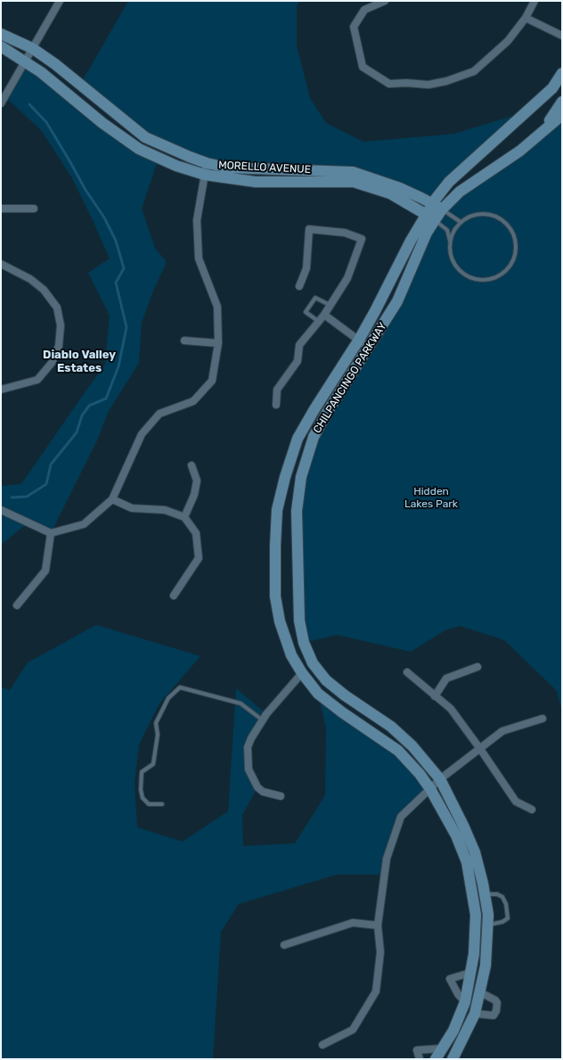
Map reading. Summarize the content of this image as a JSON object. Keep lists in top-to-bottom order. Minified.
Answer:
{"streets":{"street":["MORELLO AVENUE","CHILPANCINGO PARKWAY"]},"crossings":[["MORELLO AVENUE","CHILPANCINGO PARKWAY"]],"districts":["Diablo Valley Estates"],"parks":["Hidden Lakes Park"]}
